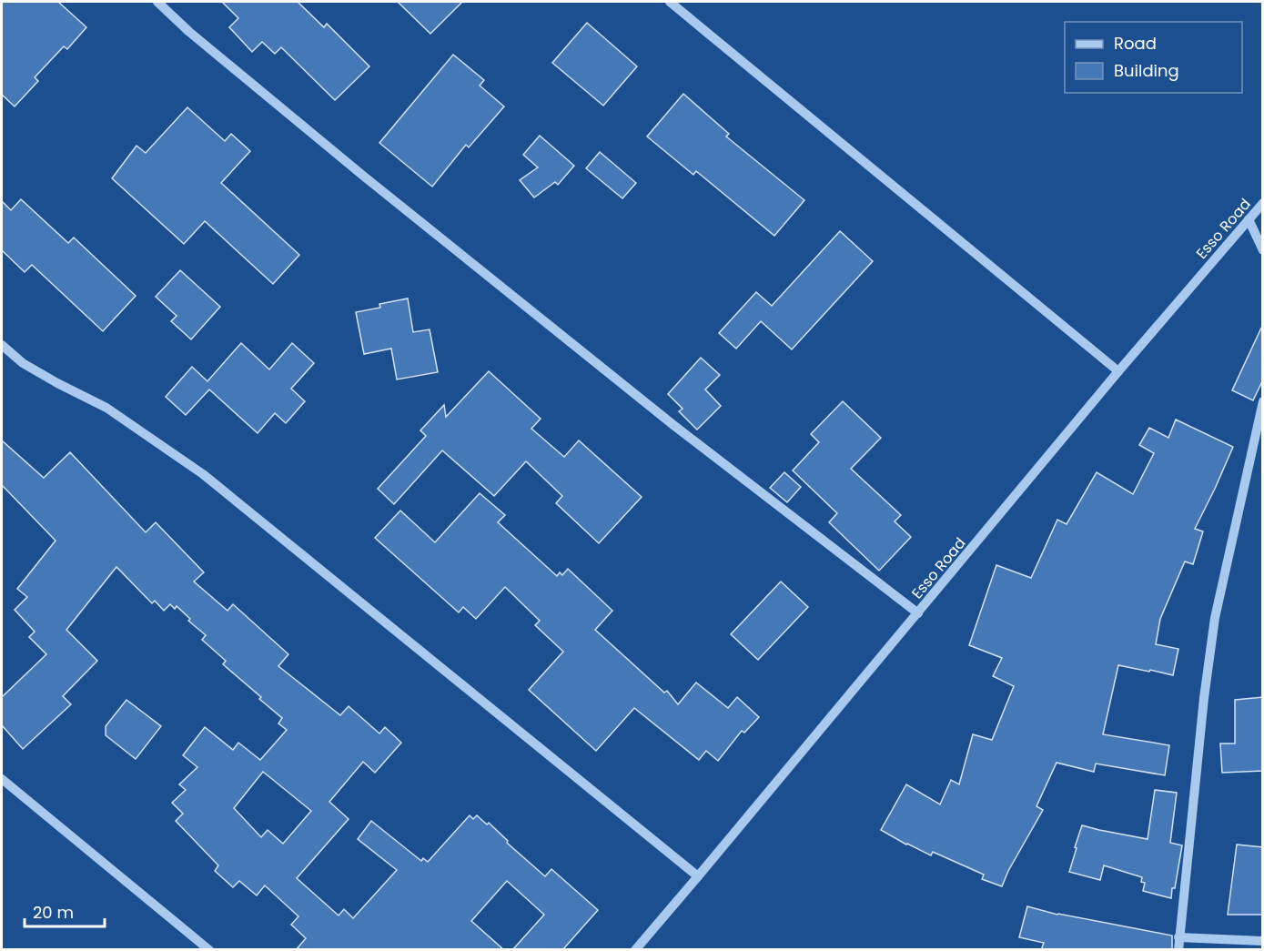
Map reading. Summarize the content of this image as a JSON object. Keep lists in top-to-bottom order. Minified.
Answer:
{"streets":{"street":["Esso Road"]},"legend":["Road","Building"],"scale_bar":"20 m"}
